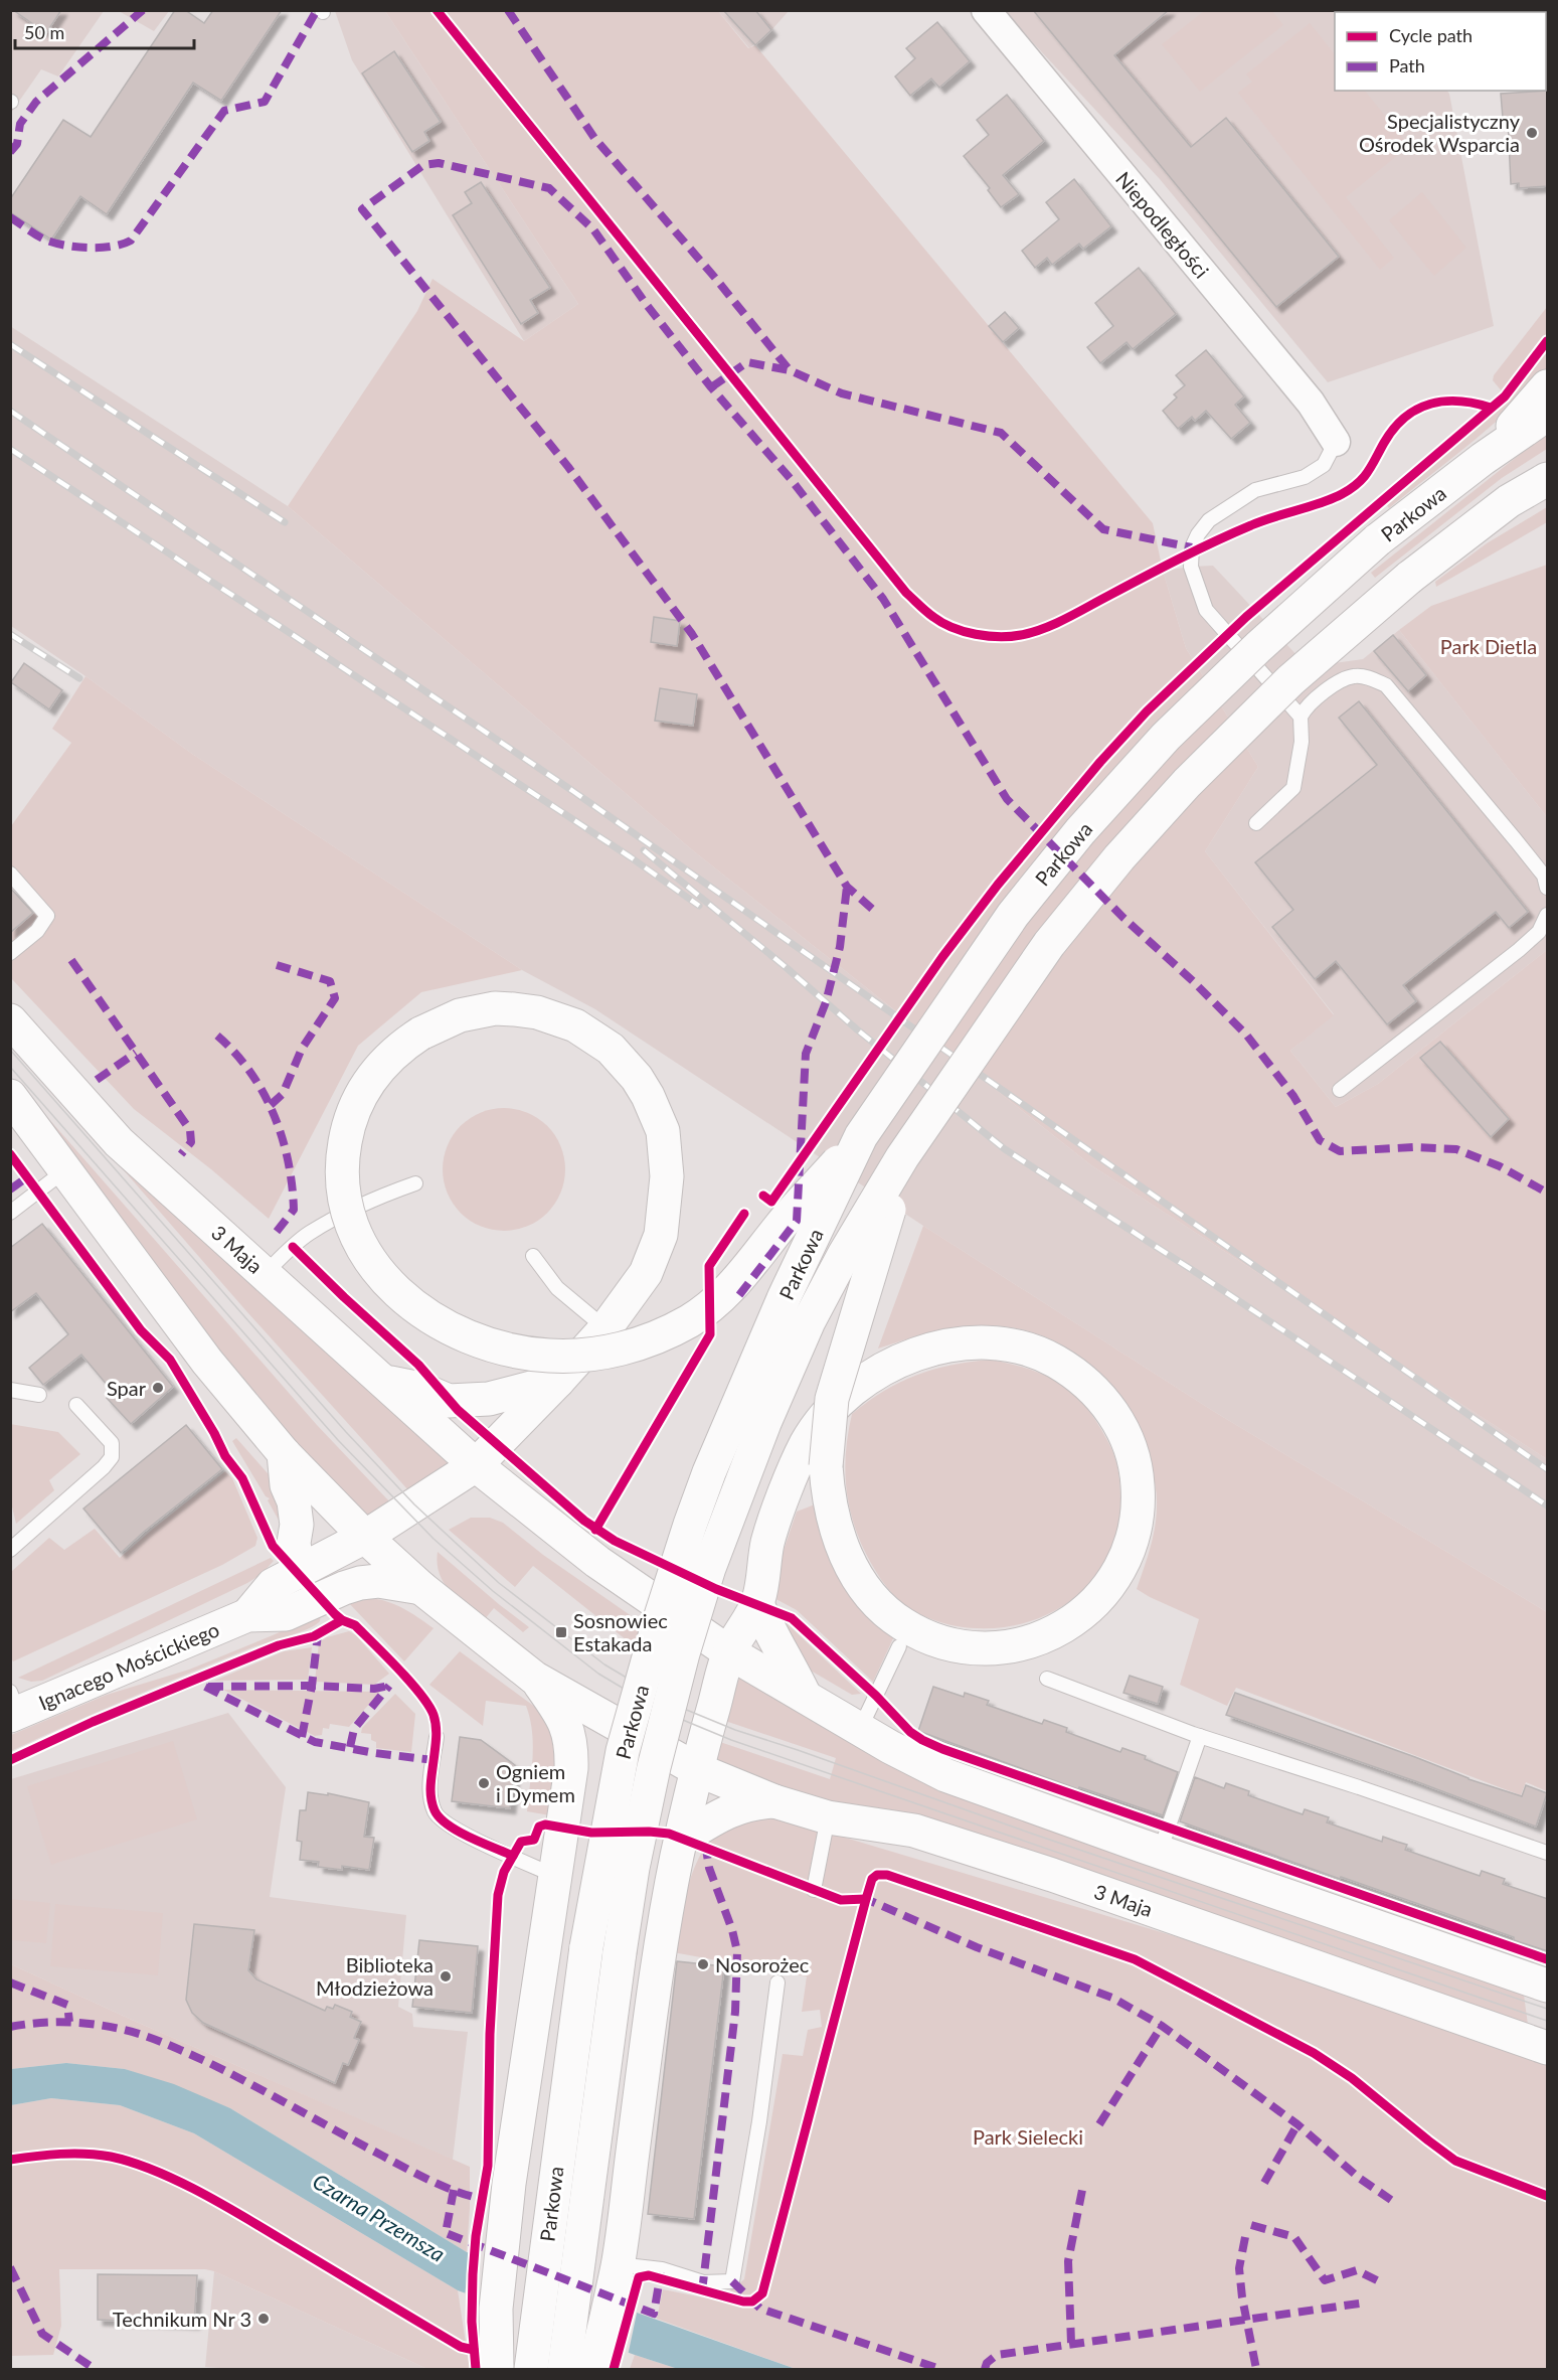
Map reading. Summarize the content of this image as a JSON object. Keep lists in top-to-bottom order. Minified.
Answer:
{"streets":{"street":["Niepodległości","Parkowa","3 Maja","Ignacego Mościckiego"]},"crossings":[["Parkowa","Ignacego Mościckiego"],["3 Maja","Ignacego Mościckiego"]],"water":["Czarna Przemsza"],"parks":["Park Dietla","Park Sielecki"],"places":{"other":["Specjalistyczny Ośrodek Wsparcia","Spar","Ogniem i Dymem","Nosorożec","Biblioteka Młodzieżowa","Technikum Nr 3"],"transit":["Sosnowiec Estakada"]},"legend":["Cycle path","Path"],"scale_bar":"50 m"}
